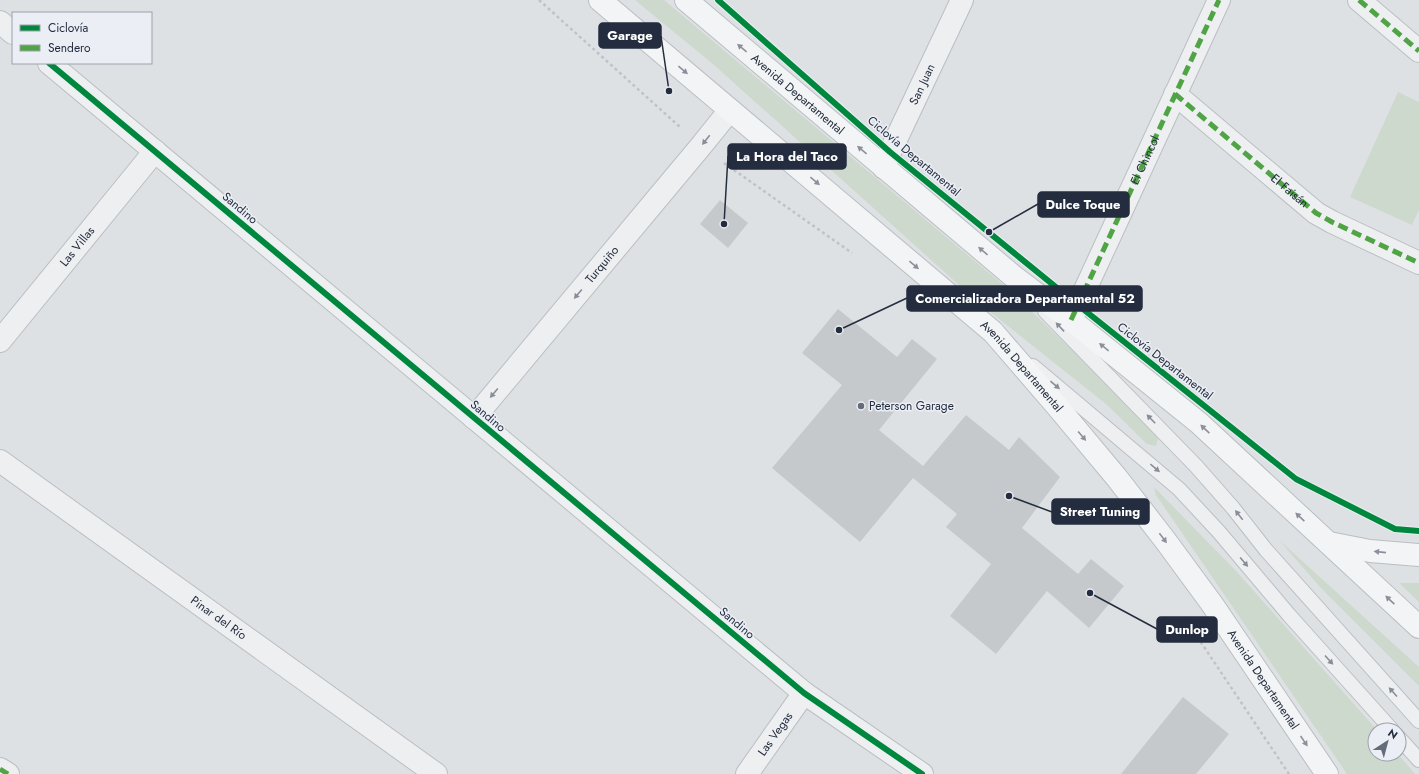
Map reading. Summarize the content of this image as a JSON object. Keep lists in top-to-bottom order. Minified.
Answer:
{"streets":{"main road":["Avenida Departamental"],"street":["San Juan","El Chincol","El Faisán","Sandino","Las Villas","Turquiño","Pinar del Río","Las Vegas"],"cycle path":["Ciclovía Departamental"]},"crossings":[["San Juan","Avenida Departamental"],["Avenida Departamental","El Chincol"],["Avenida Departamental","Turquiño"],["El Chincol","El Faisán"],["Sandino","Las Villas"],["Sandino","Turquiño"],["Sandino","Las Vegas"]],"one_way":["Turquiño"],"places":["Garage","La Hora del Taco","Dulce Toque","Comercializadora Departamental 52","Peterson Garage","Street Tuning","Dunlop"],"legend":["Ciclovía","Sendero"],"north":"top right"}
